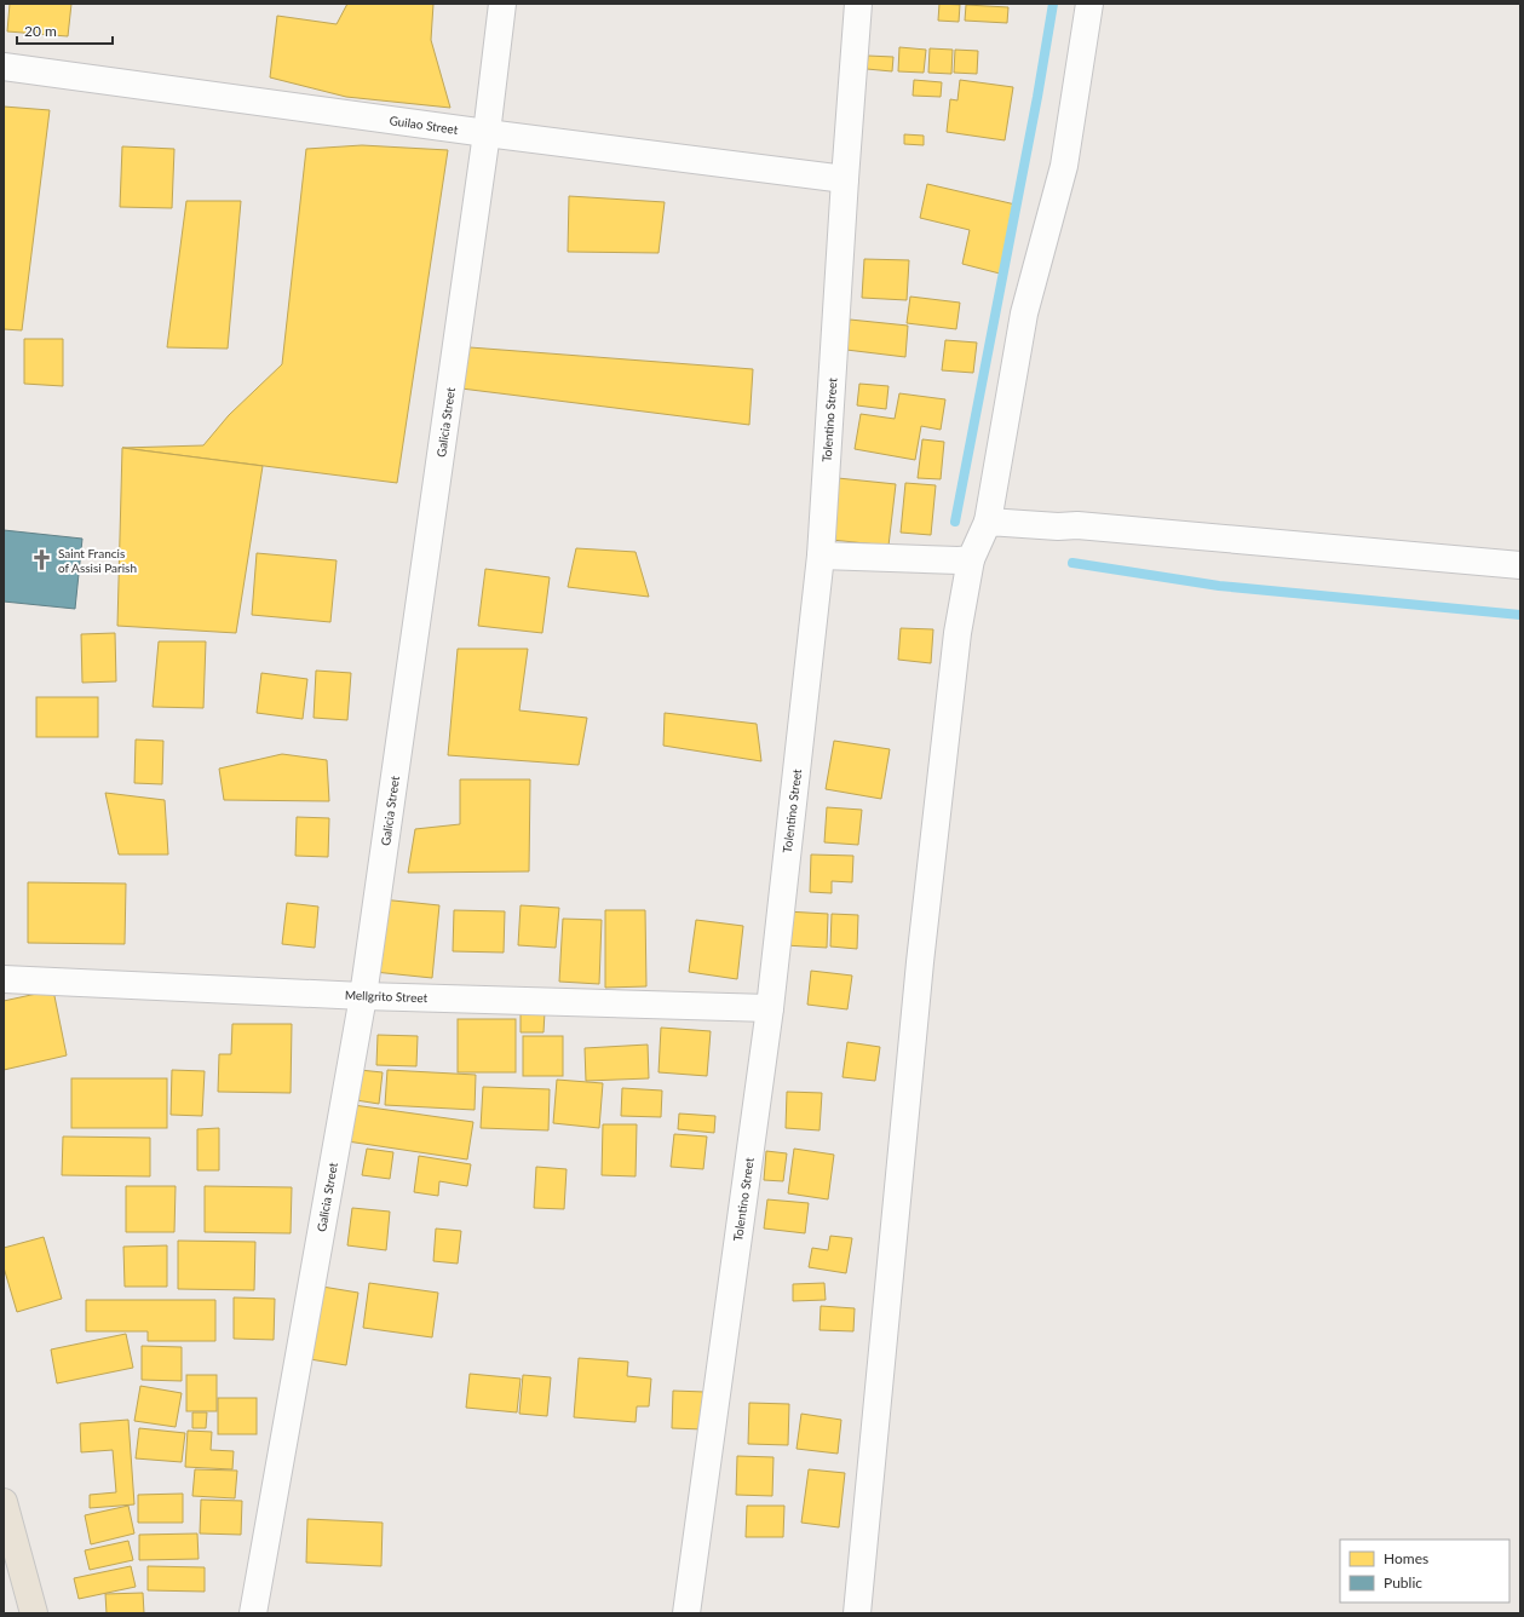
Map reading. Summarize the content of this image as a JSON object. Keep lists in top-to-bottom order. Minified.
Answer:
{"streets":{"street":["Guilao Street","Tolentino Street","Galicia Street","Mellgrito Street"]},"crossings":[["Guilao Street","Tolentino Street"],["Guilao Street","Galicia Street"],["Tolentino Street","Mellgrito Street"],["Galicia Street","Mellgrito Street"]],"places":{"church":["Saint Francis of Assisi Parish"]},"legend":["Homes","Public"],"scale_bar":"20 m"}
